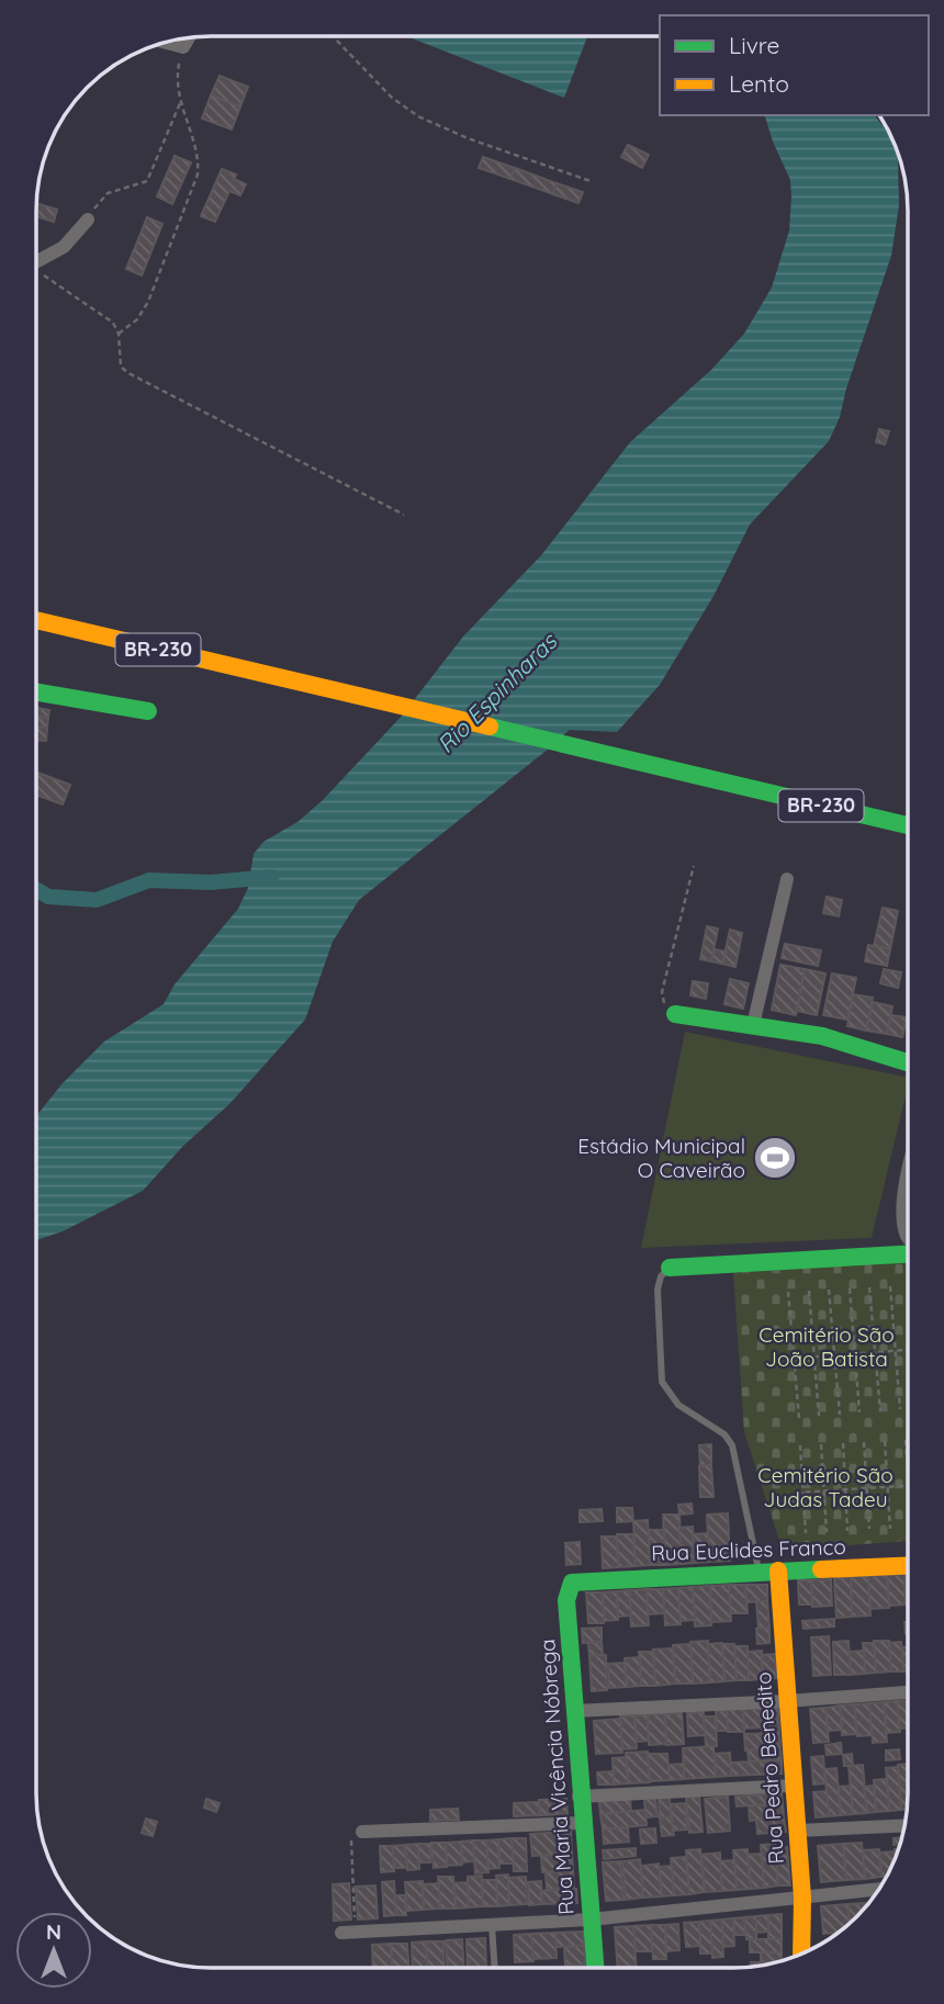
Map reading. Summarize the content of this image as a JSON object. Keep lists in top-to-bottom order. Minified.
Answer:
{"streets":{"main road":["BR-230","Rua Euclides Franco","Rua Pedro Benedito","Rua Maria Vicência Nóbrega"]},"crossings":[["Rua Euclides Franco","Rua Pedro Benedito"],["Rua Euclides Franco","Rua Maria Vicência Nóbrega"]],"water":["Rio Espinharas"],"parks":["Cemitério São João Batista","Cemitério São Judas Tadeu"],"places":{"sports":["Estádio Municipal O Caveirão"]},"legend":["Livre","Lento"],"north":"top"}
